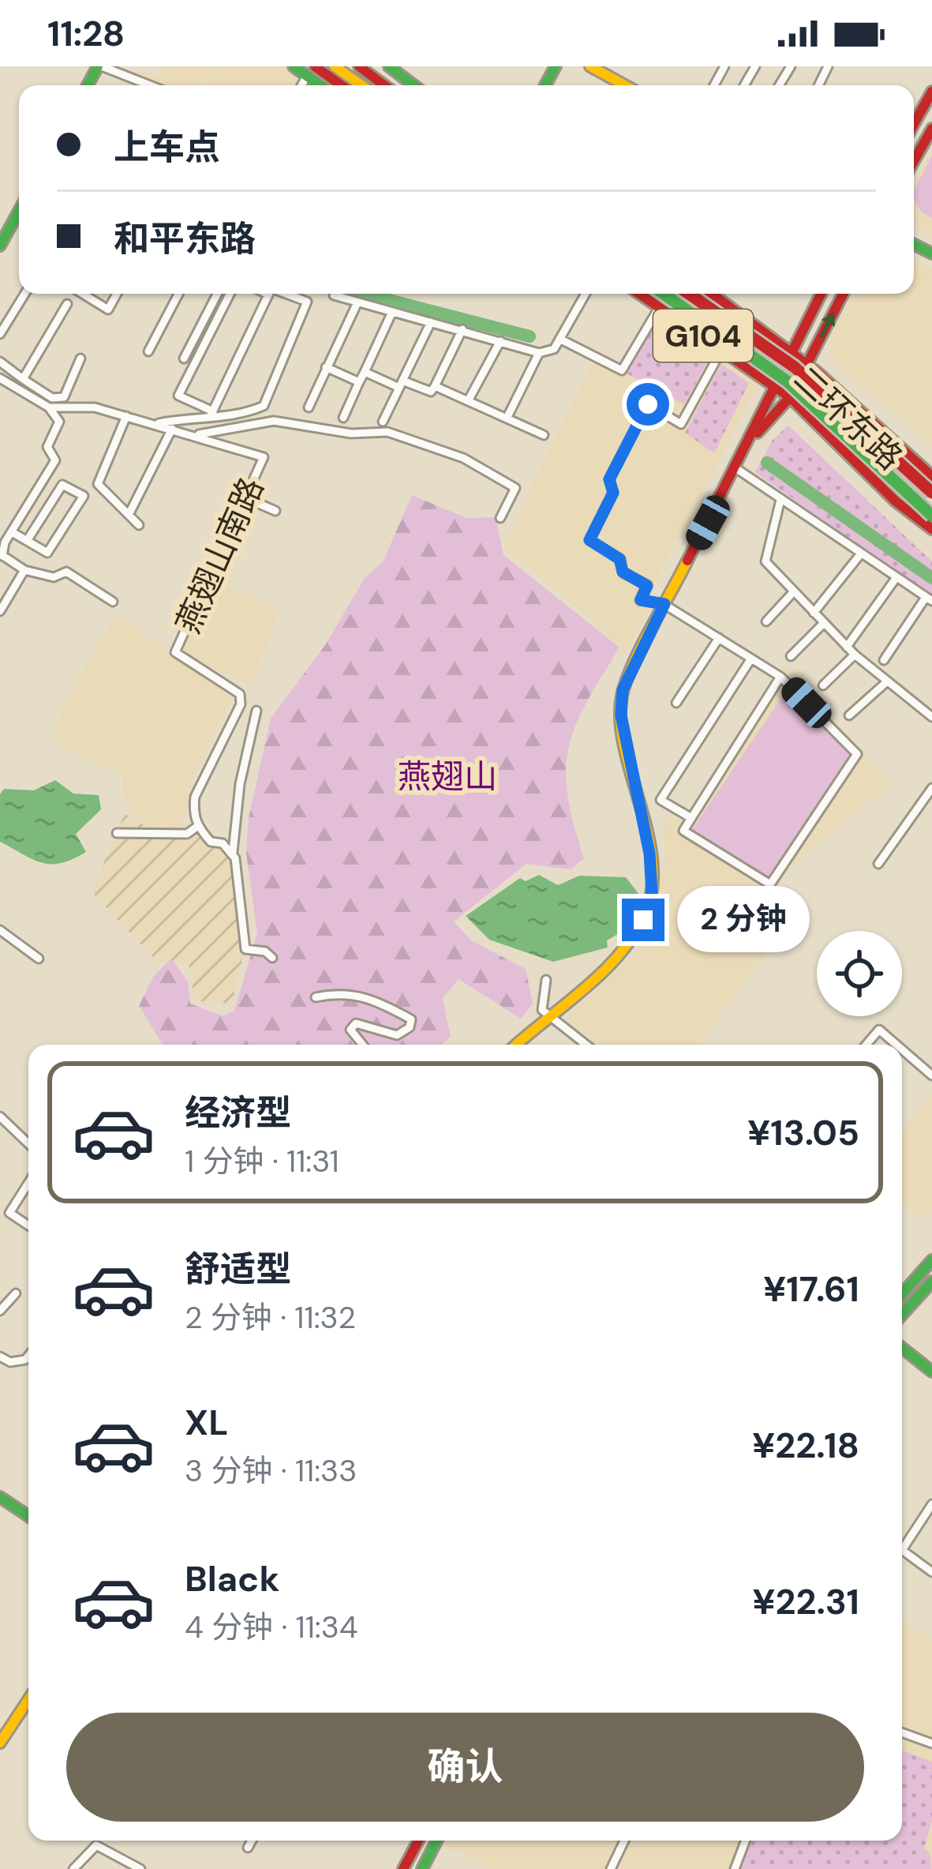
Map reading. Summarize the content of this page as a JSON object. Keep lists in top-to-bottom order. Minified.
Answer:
{"streets":{"main road":["G104","二环东路"],"street":["燕翅山南路"]},"parks":["燕翅山"],"page":{"status":"11:28","banner":["上车点","和平东路"],"bubble":"2 分钟","list":[{"name":"经济型","note":"1 分钟 · 11:31","value":"¥13.05"},{"name":"舒适型","note":"2 分钟 · 11:32","value":"¥17.61"},{"name":"XL","note":"3 分钟 · 11:33","value":"¥22.18"},{"name":"Black","note":"4 分钟 · 11:34","value":"¥22.31"}],"buttons":"确认"}}
